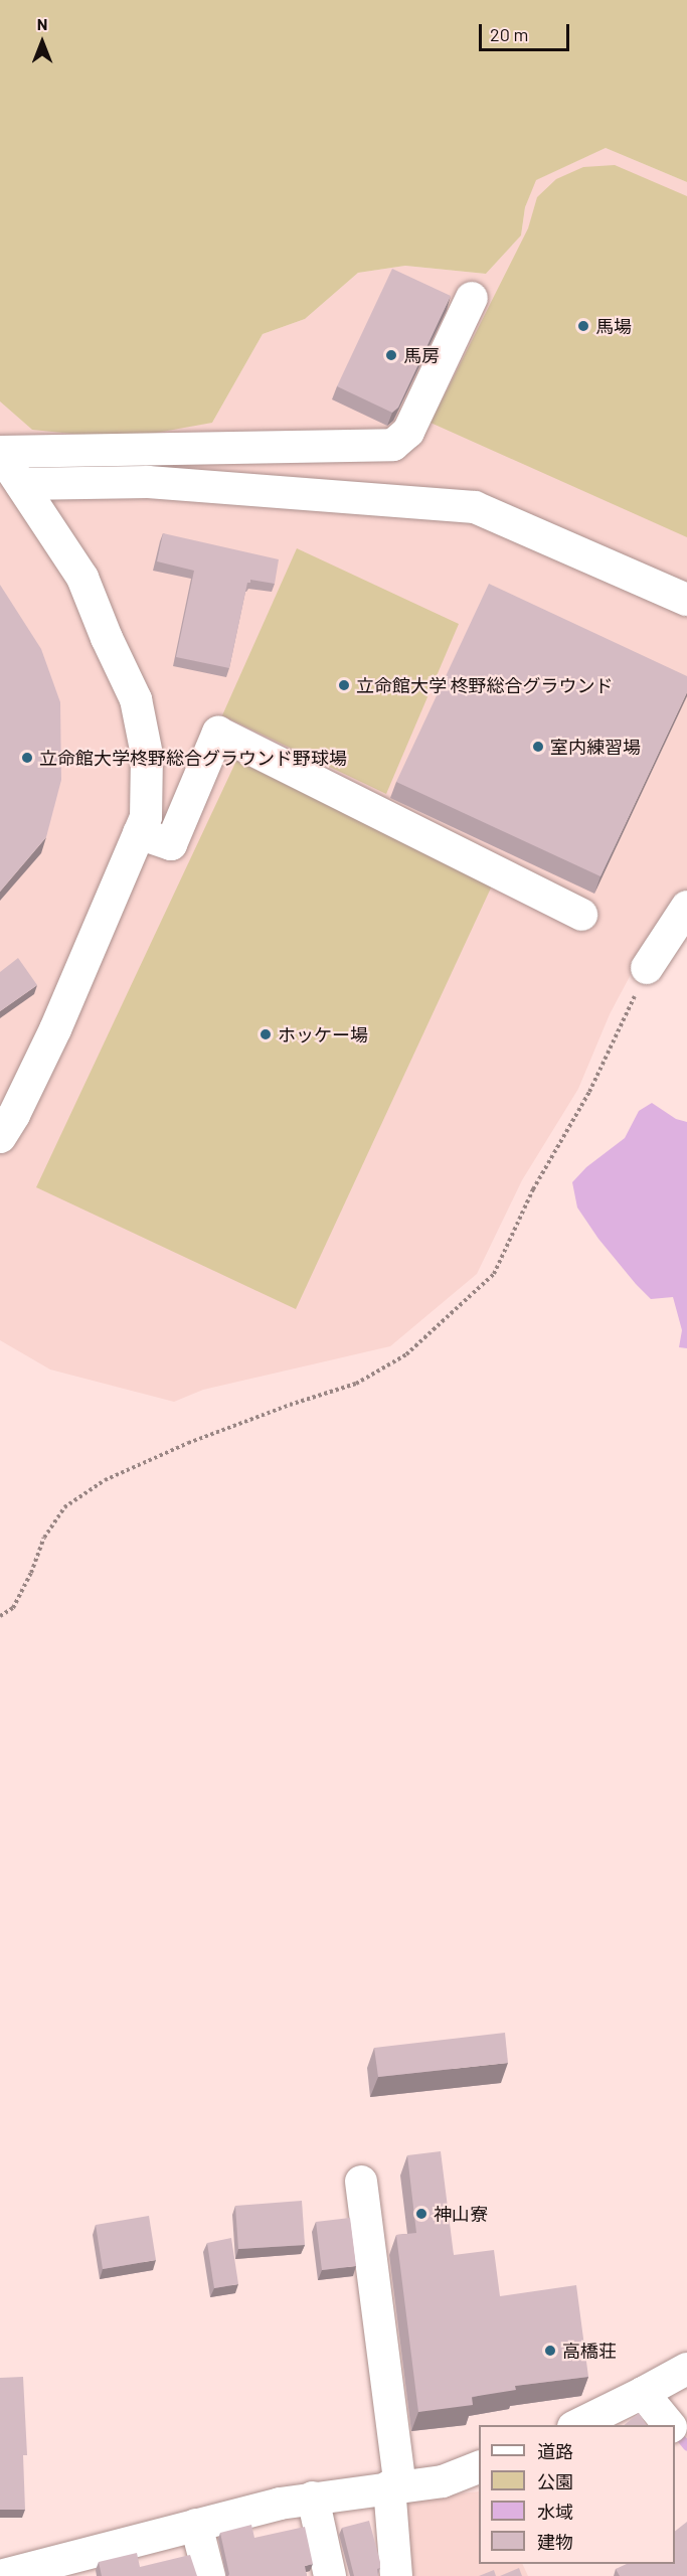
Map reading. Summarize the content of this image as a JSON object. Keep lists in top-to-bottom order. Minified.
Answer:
{"places":["馬場","馬房","立命館大学 柊野総合グラウンド","室内練習場","立命館大学柊野総合グラウンド野球場","ホッケー場","神山寮","高橋荘"],"legend":["道路","公園","水域","建物"],"scale_bar":"20 m","north":"top"}
